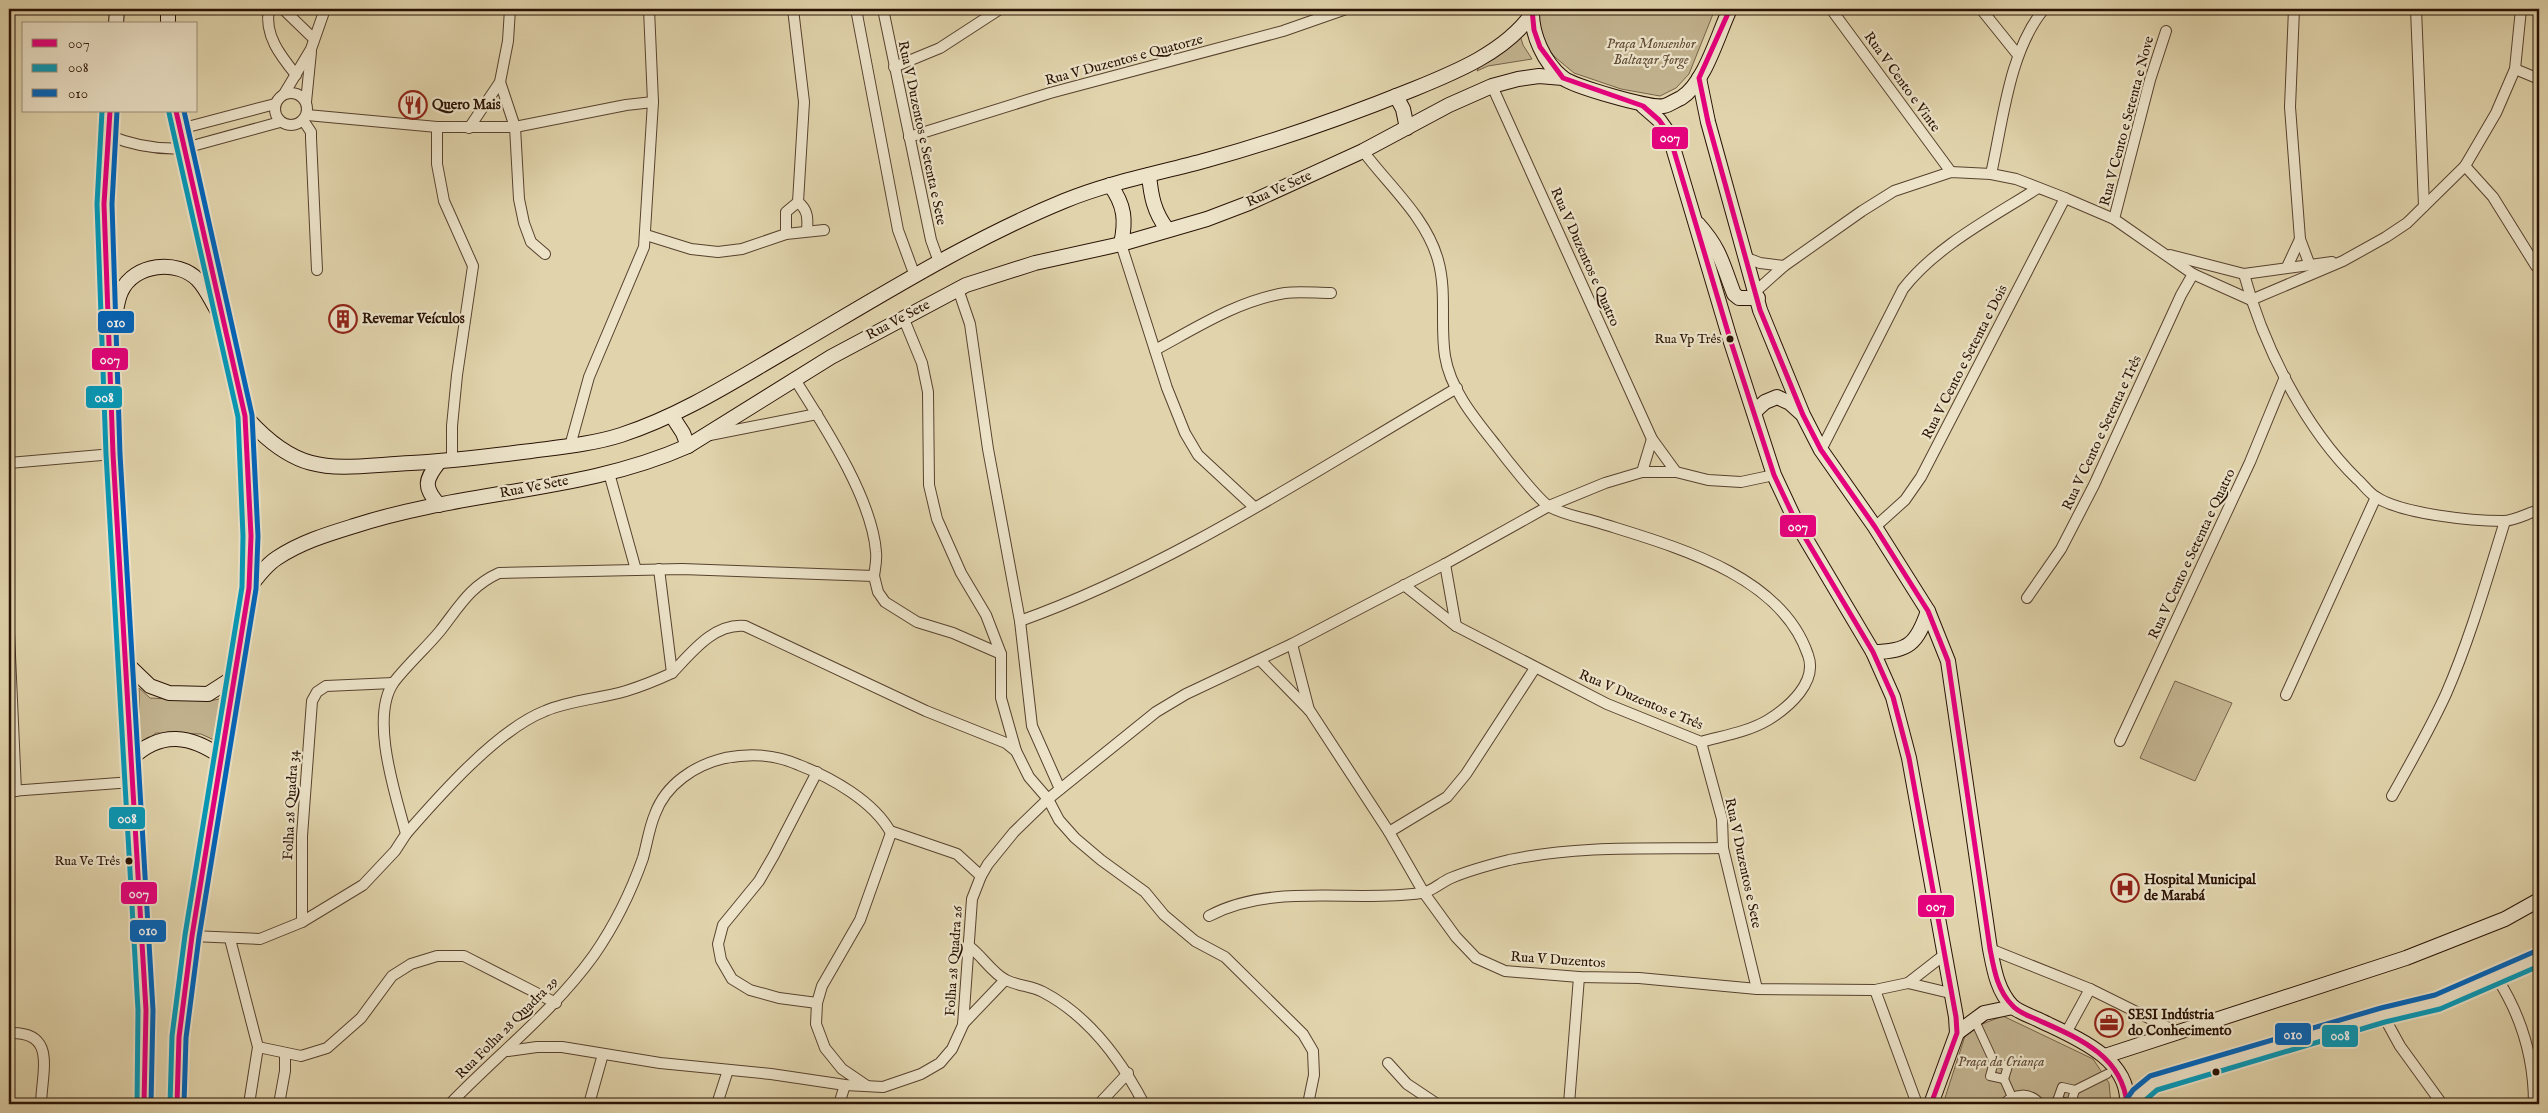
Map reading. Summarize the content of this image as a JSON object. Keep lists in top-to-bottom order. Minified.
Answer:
{"streets":{"main road":["Rua Ve Sete"],"street":["Rua V Duzentos e Quatorze","Rua V Cento e Vinte","Rua V Cento e Setenta e Nove","Rua V Duzentos e Setenta e Sete","Rua V Duzentos e Quatro","Rua V Cento e Setenta e Dois","Rua V Cento e Setenta e Três","Rua V Cento e Setenta e Quatro","Rua V Duzentos e Três","Folha 28 Quadra 34","Rua V Duzentos e Sete","Rua V Duzentos","Folha 28 Quadra 26","Rua Folha 28 Quadra 29"]},"crossings":[["Rua V Duzentos e Quatorze","Rua V Duzentos e Setenta e Sete"],["Rua V Duzentos e Setenta e Sete","Rua Ve Sete"],["Rua Ve Sete","Rua V Duzentos e Quatro"],["Rua V Duzentos e Quatro","Folha 28 Quadra 26"],["Rua V Duzentos e Três","Rua V Duzentos e Sete"],["Rua V Duzentos e Três","Folha 28 Quadra 26"],["Rua V Duzentos e Sete","Rua V Duzentos"],["Rua V Duzentos","Folha 28 Quadra 26"],["Folha 28 Quadra 26","Rua Folha 28 Quadra 29"]],"parks":["Praça Monsenhor Baltazar Jorge","Praça da Criança"],"places":{"restaurant":["Quero Mais"],"building":["Revemar Veículos"],"other":["Rua Vp Três","Rua Ve Três"],"hospital":["Hospital Municipal de Marabá"],"office":["SESI Indústria do Conhecimento"]},"lines":["transit line 007","transit line 008","transit line 010"],"legend":["007","008","010"]}
